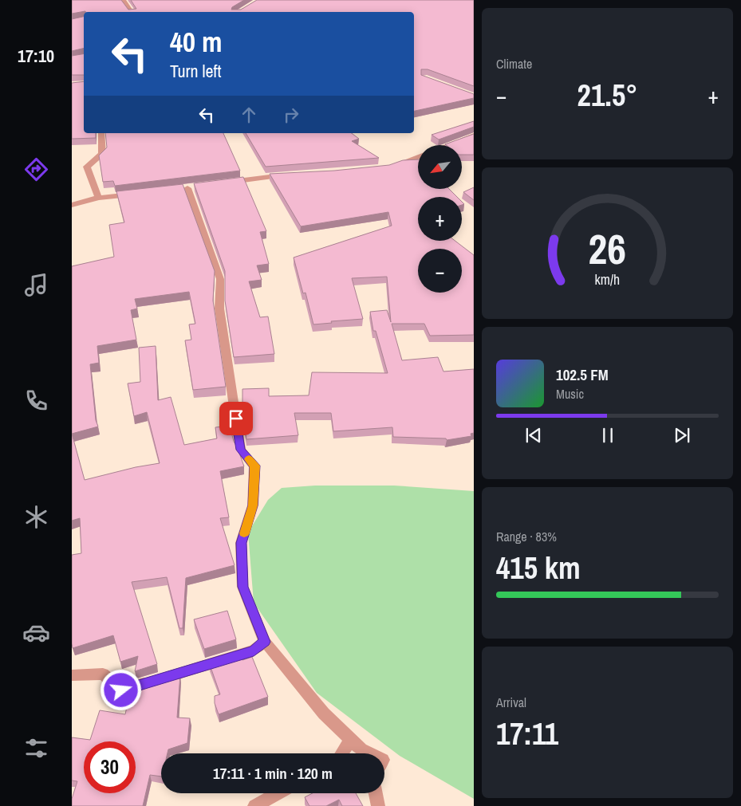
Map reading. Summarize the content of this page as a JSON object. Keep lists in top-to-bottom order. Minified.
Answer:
{"north":"bottom left","page":{"tabs":"17:10","tile":["Climate",["Range · 83%","415 km"],["Arrival","17:11"]],"turn":["40 m","Turn left"],"heat":["−","21.5°","+"],"map_buttons":["+","−"],"song":["102.5 FM","Music"],"limit":"30","trip":"17:11 · 1 min · 120 m","gauge":["26","km/h"]}}
